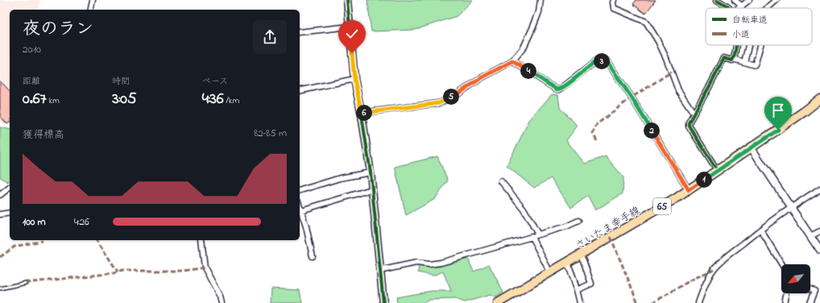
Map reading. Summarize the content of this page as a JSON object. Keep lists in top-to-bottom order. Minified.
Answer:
{"streets":{"main road":["65","さいたま幸手線"]},"legend":["自転車道","小道"],"north":"bottom left","page":{"heading":["夜のラン","20:10"],"pins":["3","4","5","6","2","1"],"stats":[["距離","0.67 km"],["時間","3:05"],["ペース","4:36 /km"]],"chart":["獲得標高","82–85 m"],"list":[{"name":"100 m","note":"4:26"}]}}
